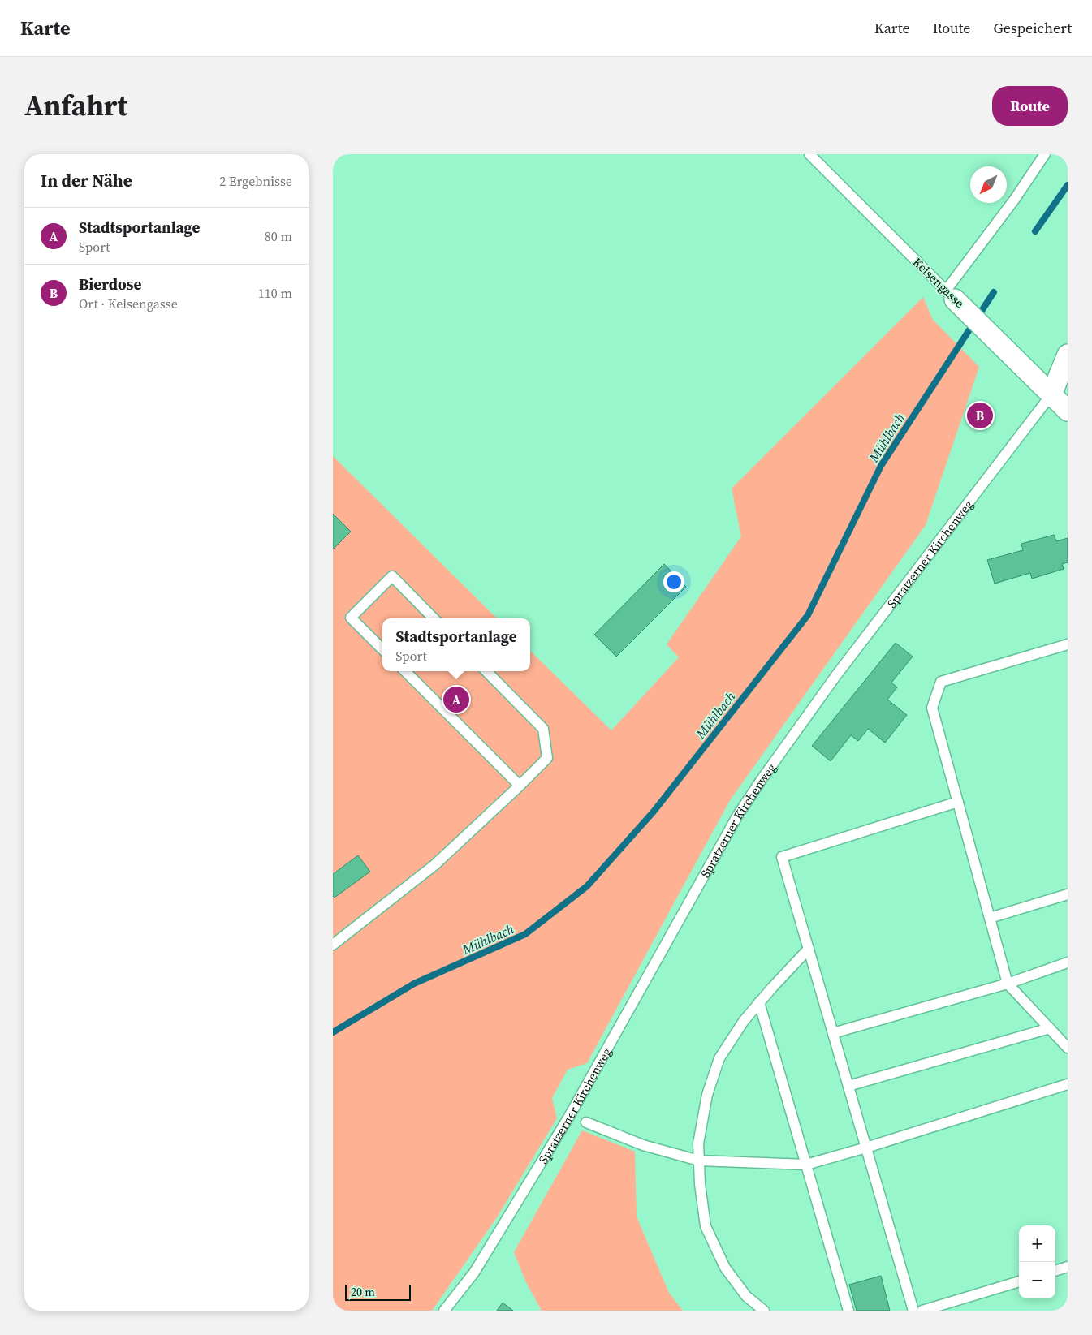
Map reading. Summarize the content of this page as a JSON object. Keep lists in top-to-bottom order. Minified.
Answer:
{"streets":{"street":["Kelsengasse","Spratzerner Kirchenweg"]},"crossings":[["Kelsengasse","Spratzerner Kirchenweg"]],"water":["Mühlbach"],"scale_bar":"20 m","north":"bottom left","page":{"header":"Karte","nav":["Karte","Route","Gespeichert"],"title":"Anfahrt","buttons":"Route","heading":["In der Nähe","2 Ergebnisse"],"list":[{"mark":"A","name":"Stadtsportanlage","note":"Sport","value":"80 m"},{"mark":"B","name":"Bierdose","note":"Ort · Kelsengasse","value":"110 m"}],"pins":["B","A"],"popup":["Stadtsportanlage","Sport"],"map_buttons":["+","−"],"scale":"20 m"}}
